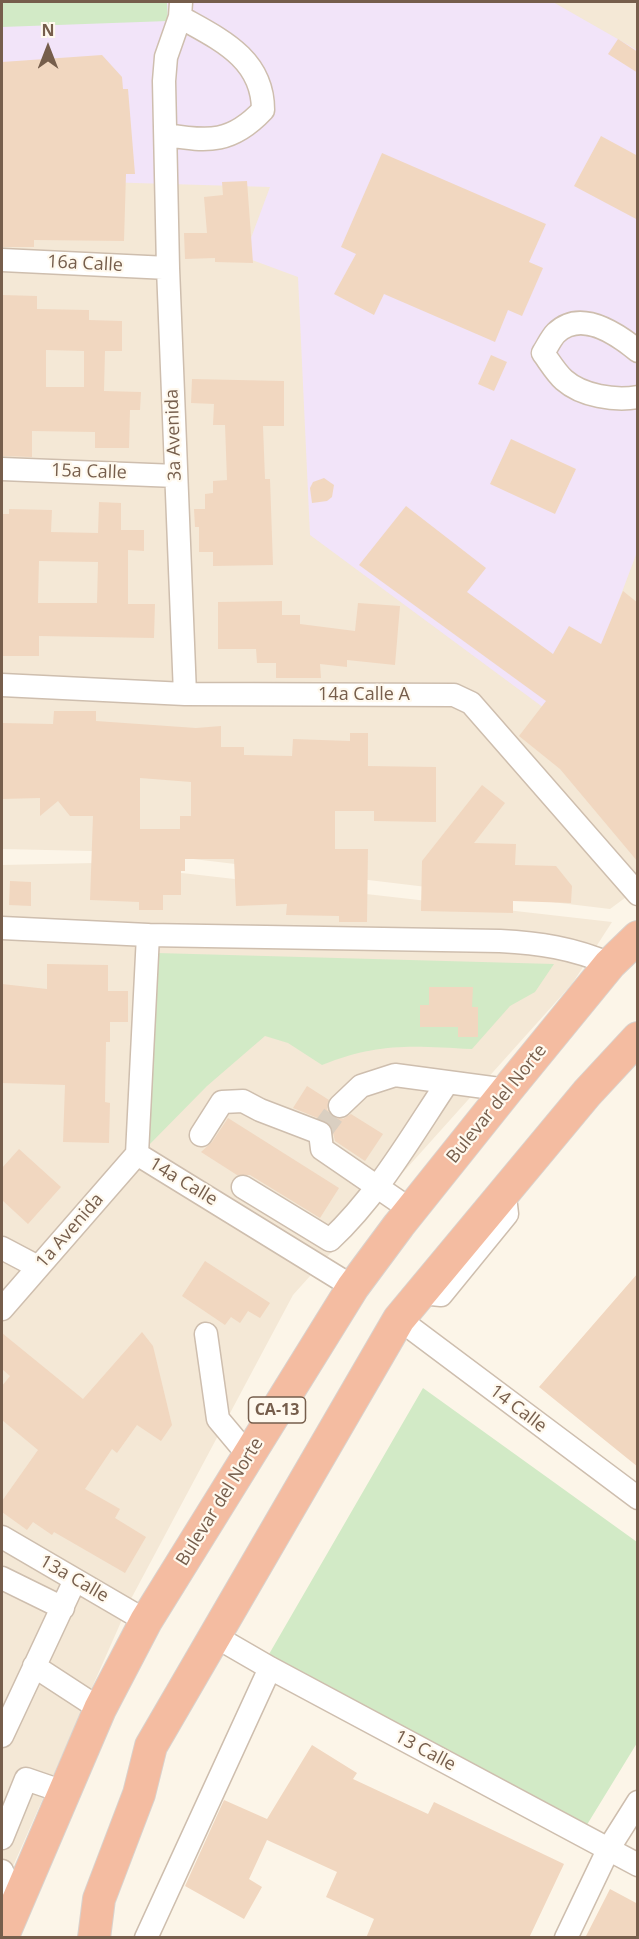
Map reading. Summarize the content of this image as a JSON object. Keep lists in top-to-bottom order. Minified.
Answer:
{"streets":{"highway":["Bulevar del Norte","CA-13"],"street":["16a Calle","3a Avenida","15a Calle","14a Calle A","14a Calle","1a Avenida","14 Calle","13a Calle","13 Calle"]},"crossings":[["16a Calle","3a Avenida"],["3a Avenida","15a Calle"],["3a Avenida","14a Calle A"],["Bulevar del Norte","14a Calle"],["Bulevar del Norte","13a Calle"],["14a Calle","1a Avenida"]],"north":"top"}
